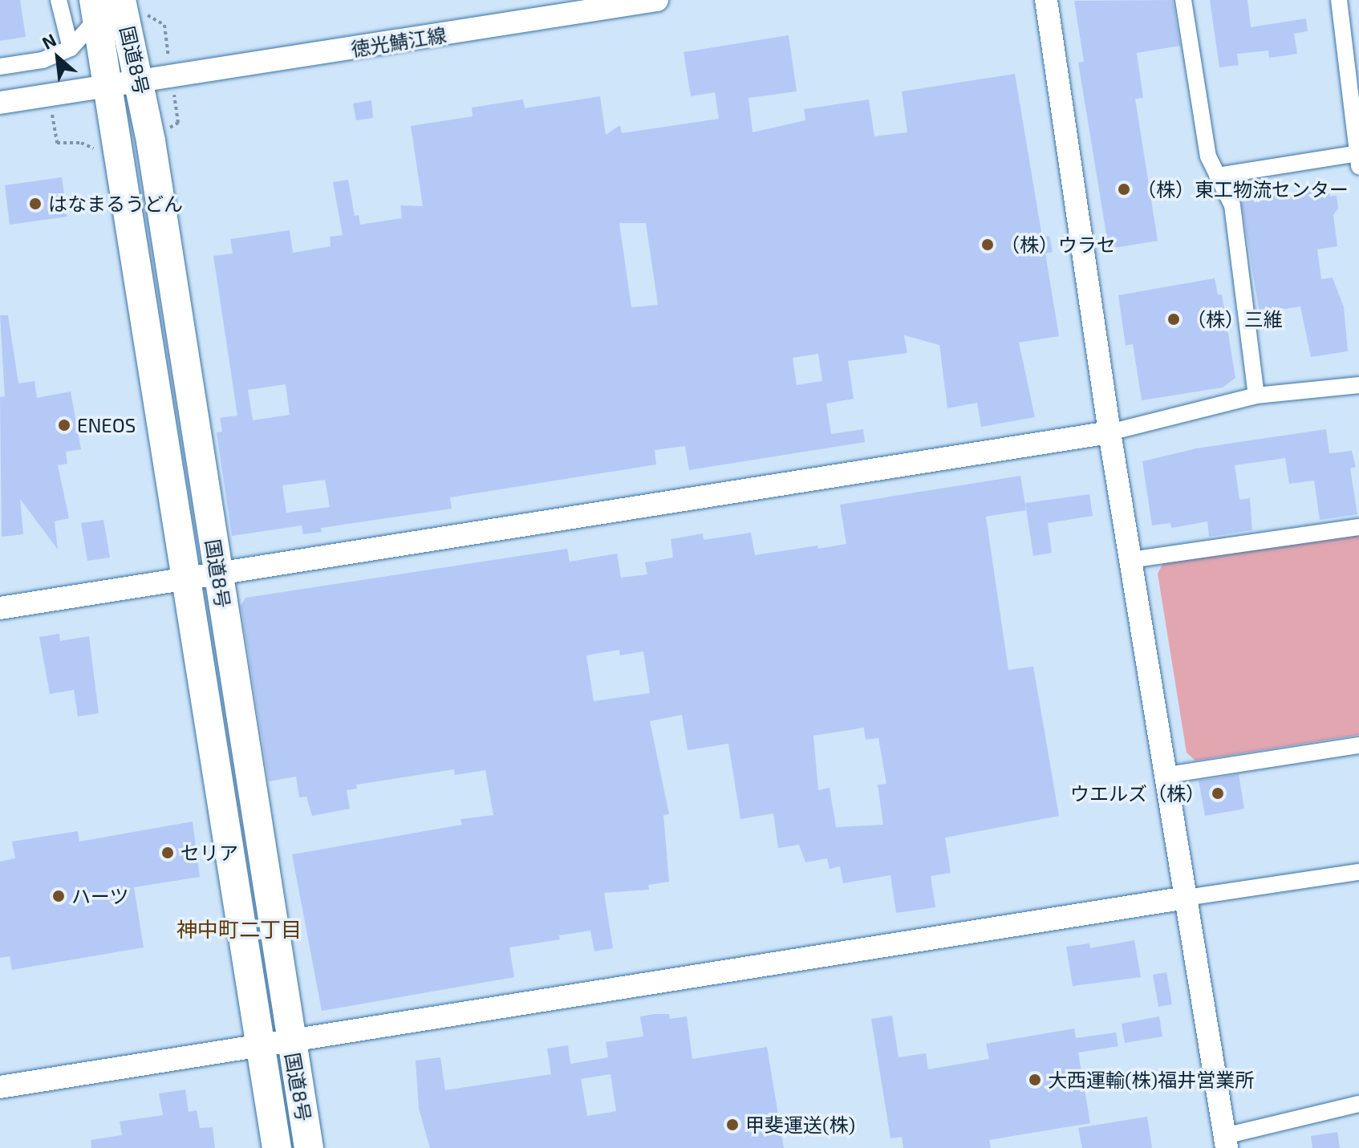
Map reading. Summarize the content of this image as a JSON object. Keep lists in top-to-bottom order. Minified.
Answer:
{"streets":{"highway":["国道8号"],"street":["徳光鯖江線"]},"crossings":[["徳光鯖江線","国道8号"]],"districts":["神中町二丁目"],"places":["（株）東工物流センター","はなまるうどん","（株）ウラセ","（株）三維","ENEOS","ウエルズ（株）","セリア","ハーツ","大西運輸(株)福井営業所","甲斐運送(株)"],"north":"top left"}
